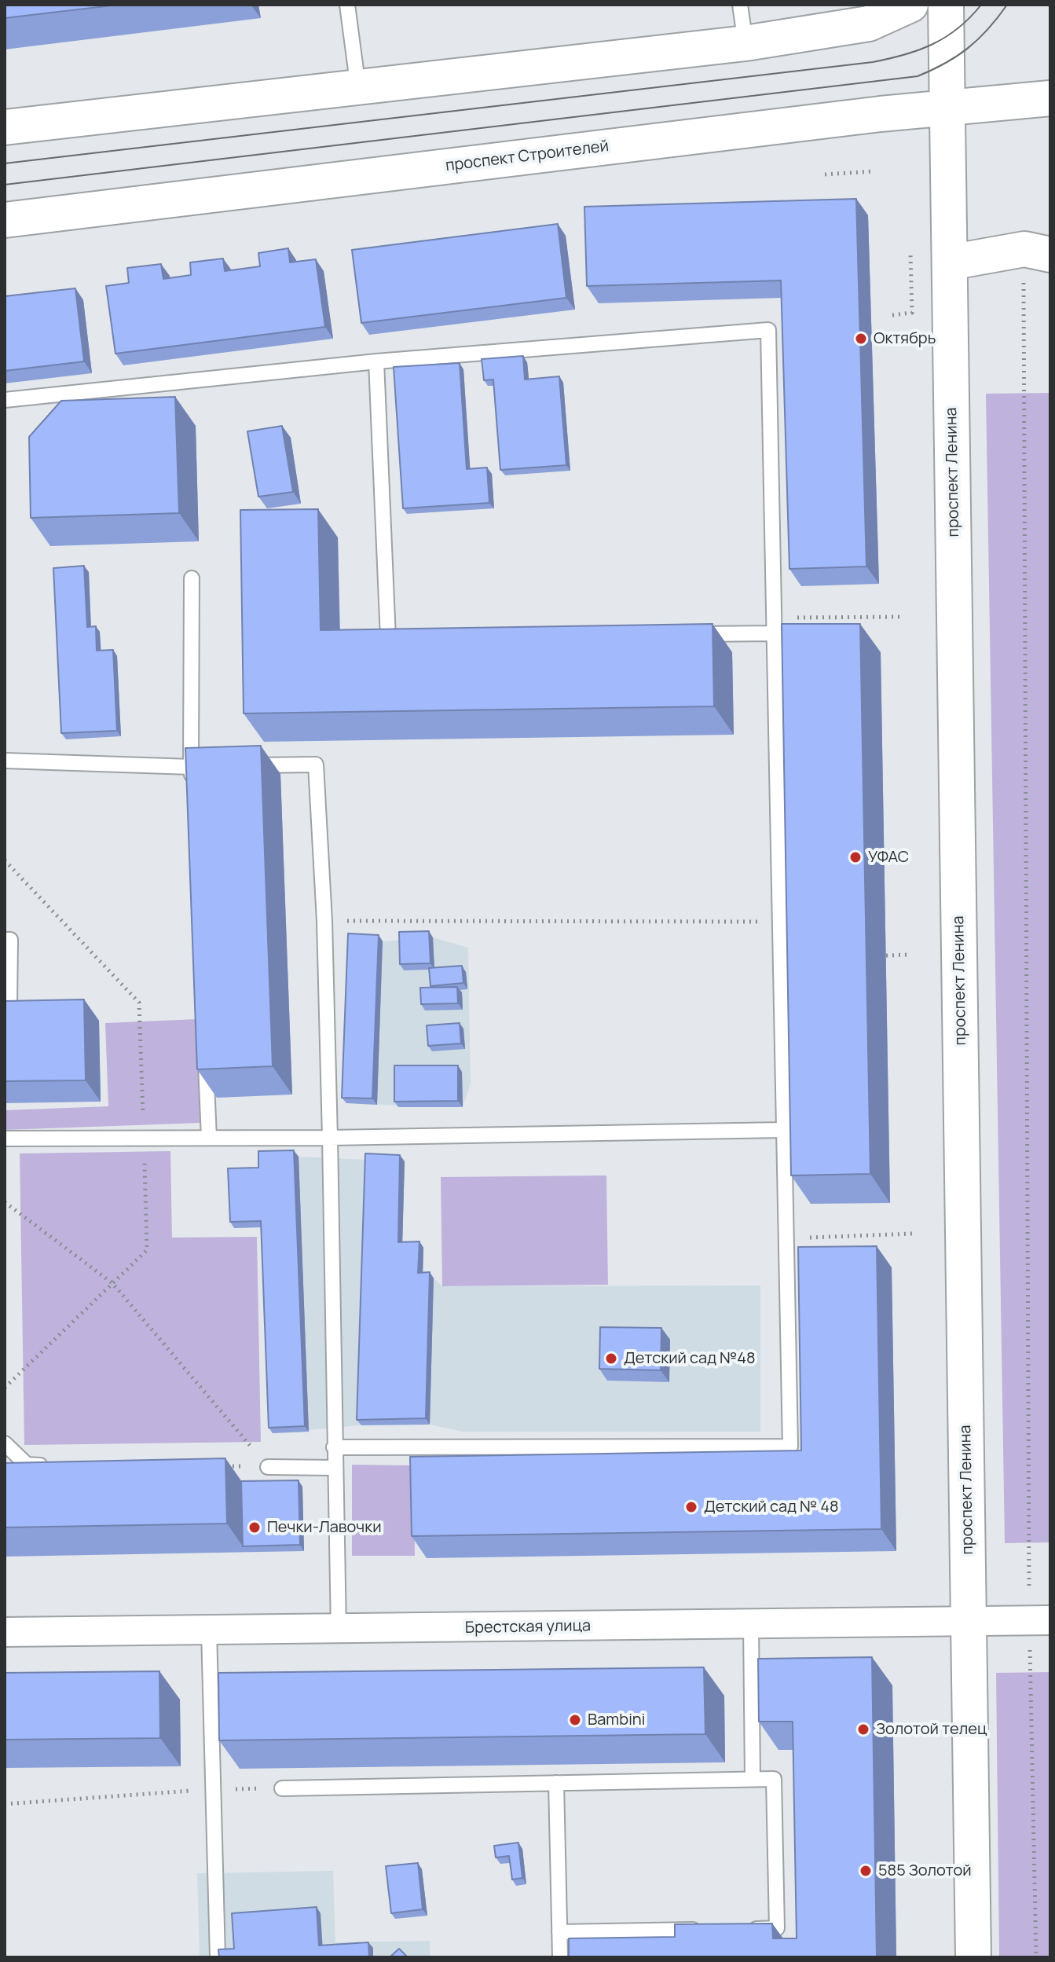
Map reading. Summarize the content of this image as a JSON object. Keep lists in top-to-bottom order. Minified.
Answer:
{"streets":{"main road":["проспект Строителей","проспект Ленина"],"street":["Брестская улица"]},"crossings":[["проспект Строителей","проспект Ленина"],["проспект Ленина","Брестская улица"]],"places":["Октябрь","УФАС","Детский сад №48","Детский сад № 48","Печки-Лавочки","Bambini","Золотой телец","585 Золотой"]}
